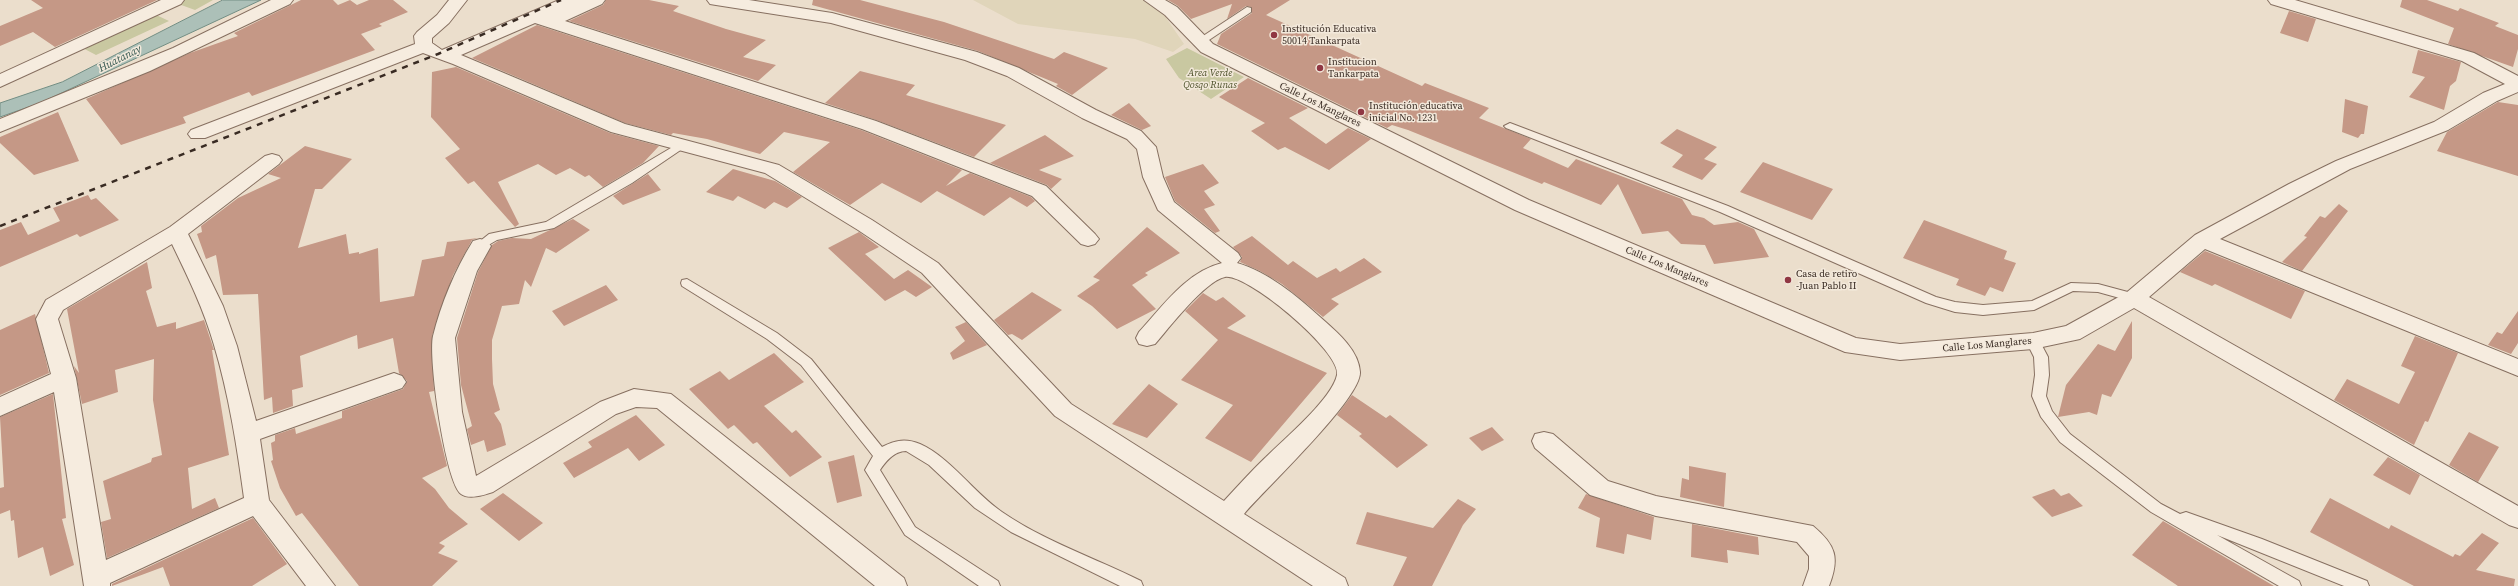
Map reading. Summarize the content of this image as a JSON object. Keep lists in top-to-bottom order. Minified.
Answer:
{"streets":{"street":["Calle Los Manglares"]},"water":["Huatanay"],"parks":["Area Verde Qosqo Runas"],"places":["Institución Educativa 50014 Tankarpata","Institucion Tankarpata","Institución educativa inicial No. 1231","Casa de retiro -Juan Pablo II"]}
